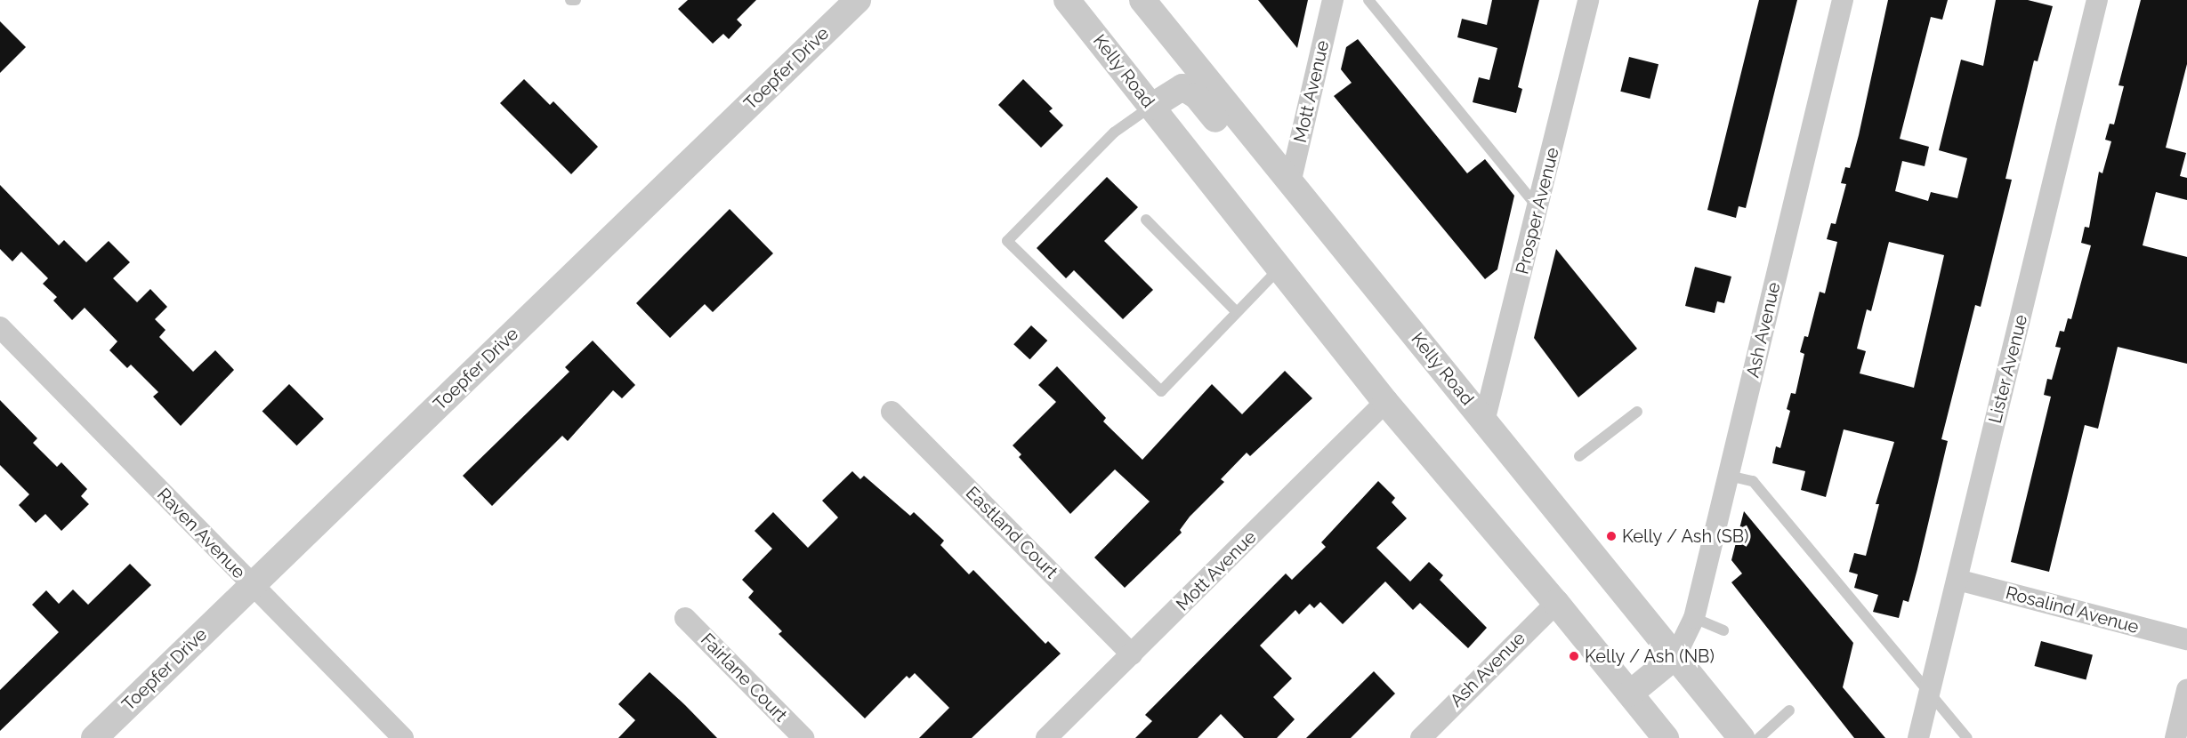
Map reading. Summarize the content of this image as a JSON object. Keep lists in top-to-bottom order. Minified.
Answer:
{"streets":{"street":["Toepfer Drive","Kelly Road","Mott Avenue","Prosper Avenue","Ash Avenue","Lister Avenue","Eastland Court","Raven Avenue","Rosalind Avenue","Fairlane Court"]},"crossings":[["Toepfer Drive","Raven Avenue"],["Kelly Road","Mott Avenue"],["Kelly Road","Prosper Avenue"],["Kelly Road","Ash Avenue"],["Mott Avenue","Eastland Court"],["Lister Avenue","Rosalind Avenue"]],"places":["Kelly / Ash (SB)","Kelly / Ash (NB)"]}
